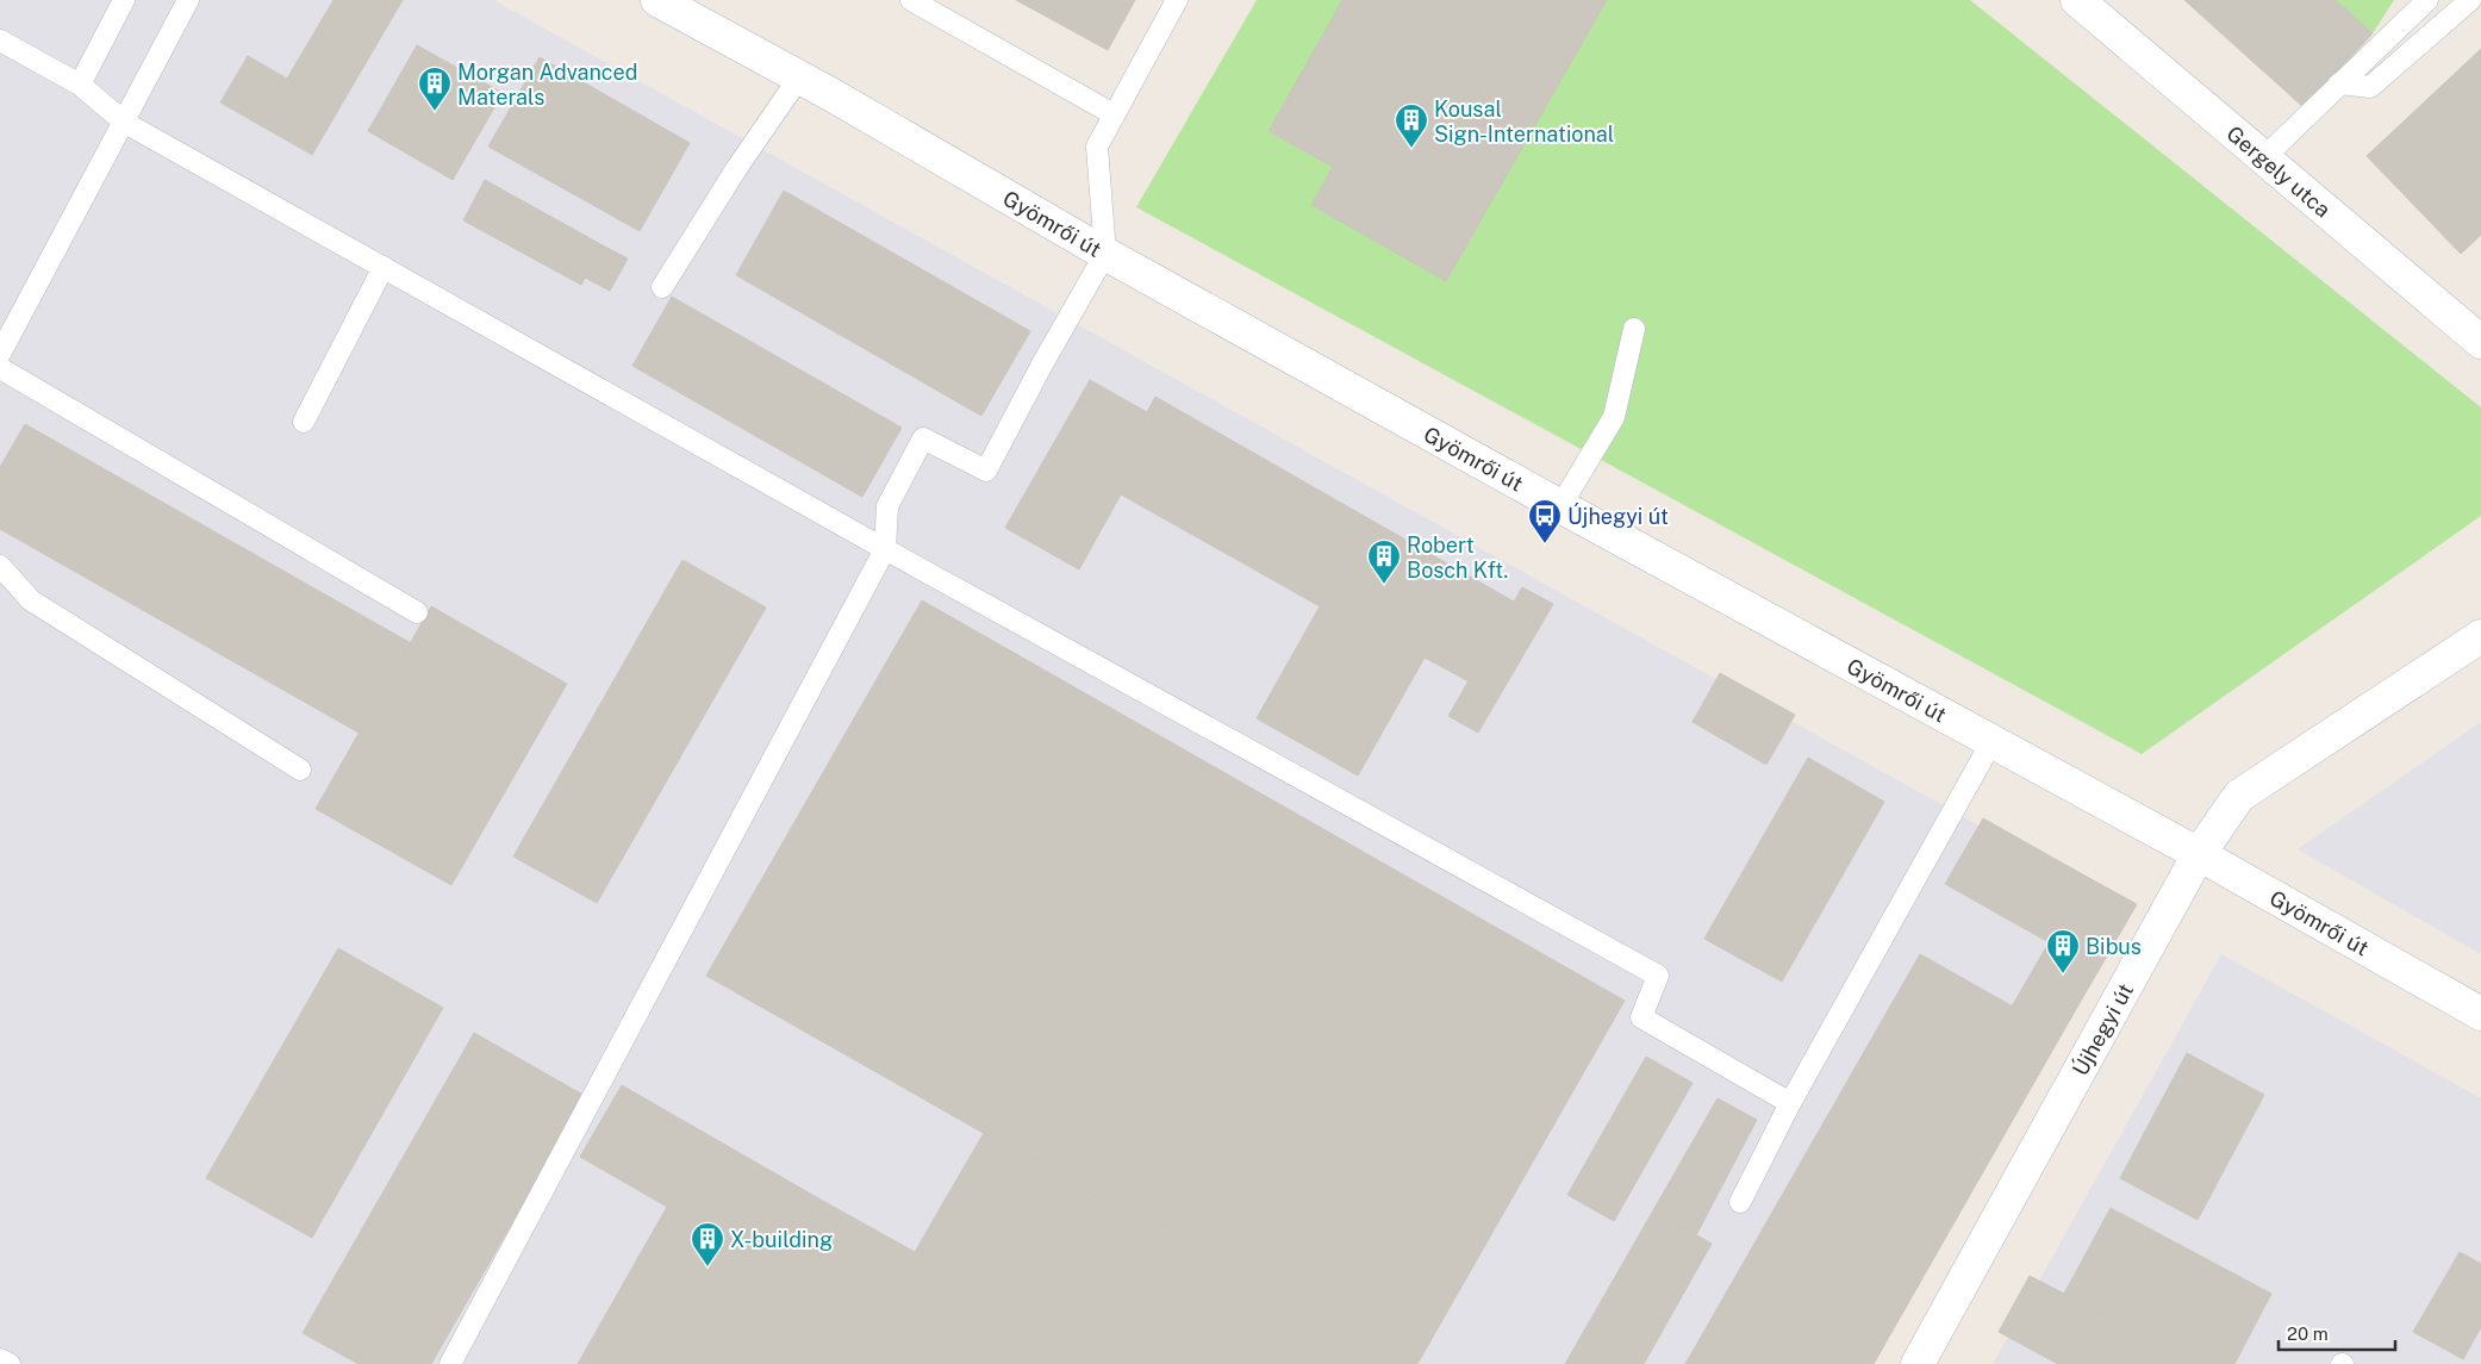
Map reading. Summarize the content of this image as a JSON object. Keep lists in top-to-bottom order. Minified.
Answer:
{"streets":{"street":["Gergely utca","Gyömrői út","Újhegyi út"]},"crossings":[["Gyömrői út","Újhegyi út"]],"places":{"building":["Morgan Advanced Materals","Kousal Sign-International","Robert Bosch Kft.","Bibus","X-building"],"bus stop":["Újhegyi út"]},"scale_bar":"20 m"}
